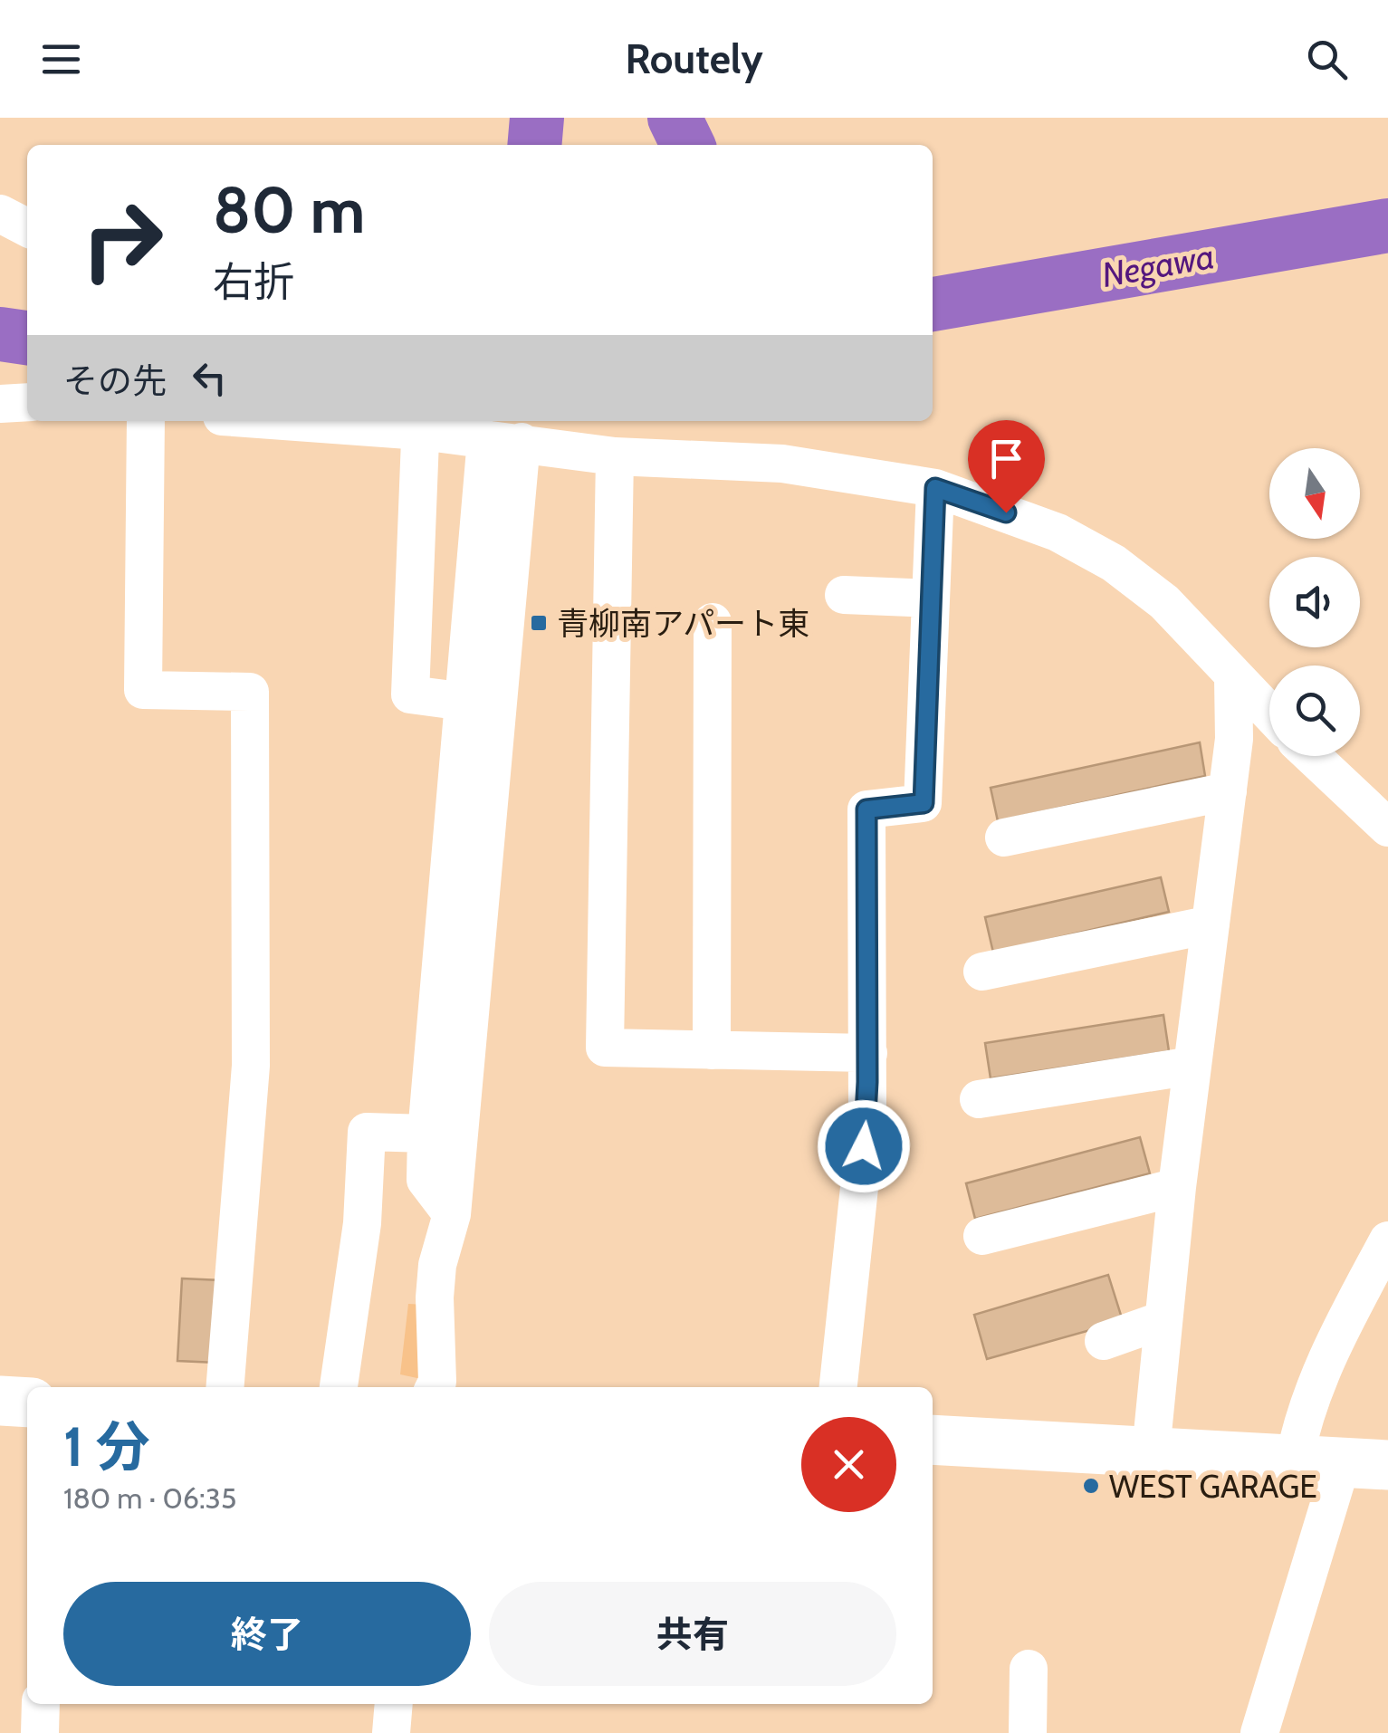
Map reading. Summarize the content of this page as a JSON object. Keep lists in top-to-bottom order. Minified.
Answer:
{"water":["Negawa"],"places":{"transit":["青柳南アパート東"],"other":["WEST GARAGE"]},"north":"bottom","page":{"header":"Routely","turn":["80 m","右折"],"then":"その先","heading":["1 分","180 m · 06:35"],"buttons":["終了","共有"]}}
